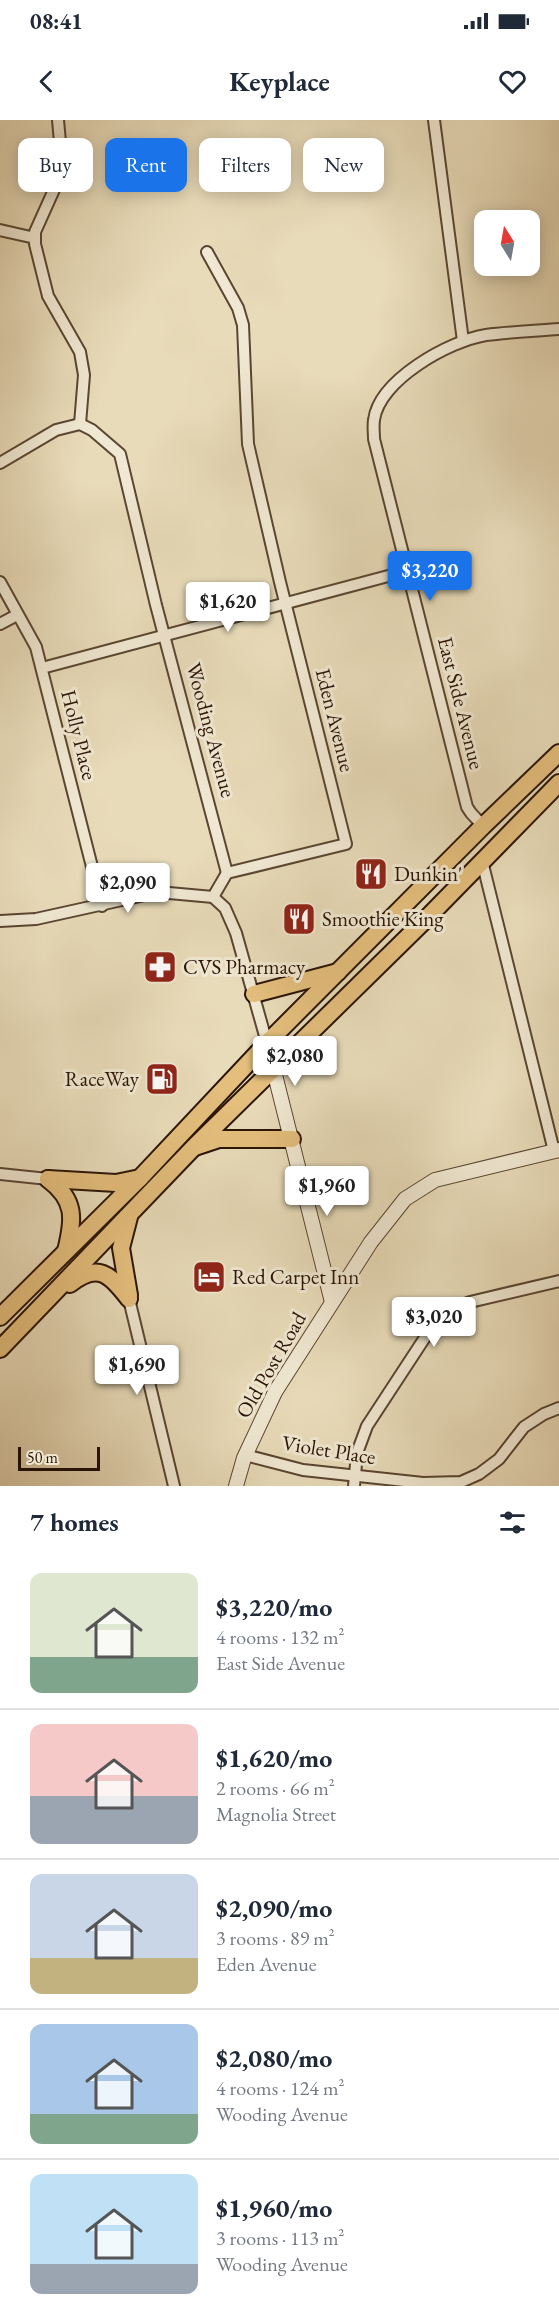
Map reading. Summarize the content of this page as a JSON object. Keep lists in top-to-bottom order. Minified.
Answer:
{"streets":{"street":["East Side Avenue","Eden Avenue","Wooding Avenue","Holly Place","Old Post Road","Violet Place"]},"crossings":[["Eden Avenue","Wooding Avenue"],["Old Post Road","Violet Place"]],"places":{"restaurant":["Dunkin'","Smoothie King"],"pharmacy":["CVS Pharmacy"],"fuel station":["RaceWay"],"hotel":["Red Carpet Inn"]},"scale_bar":"50 m","north":"top","page":{"status":"08:41","header":"Keyplace","chip":["Buy","Rent","Filters","New"],"price":["$3,220","$1,620","$2,090","$2,080","$1,960","$3,020","$1,690"],"scale":"50 m","heading":"7 homes","list":[{"name":"$3,220/mo","note":"4 rooms · 132 m² · East Side Avenue"},{"name":"$1,620/mo","note":"2 rooms · 66 m² · Magnolia Street"},{"name":"$2,090/mo","note":"3 rooms · 89 m² · Eden Avenue"},{"name":"$2,080/mo","note":"4 rooms · 124 m² · Wooding Avenue"},{"name":"$1,960/mo","note":"3 rooms · 113 m² · Wooding Avenue"}]}}
